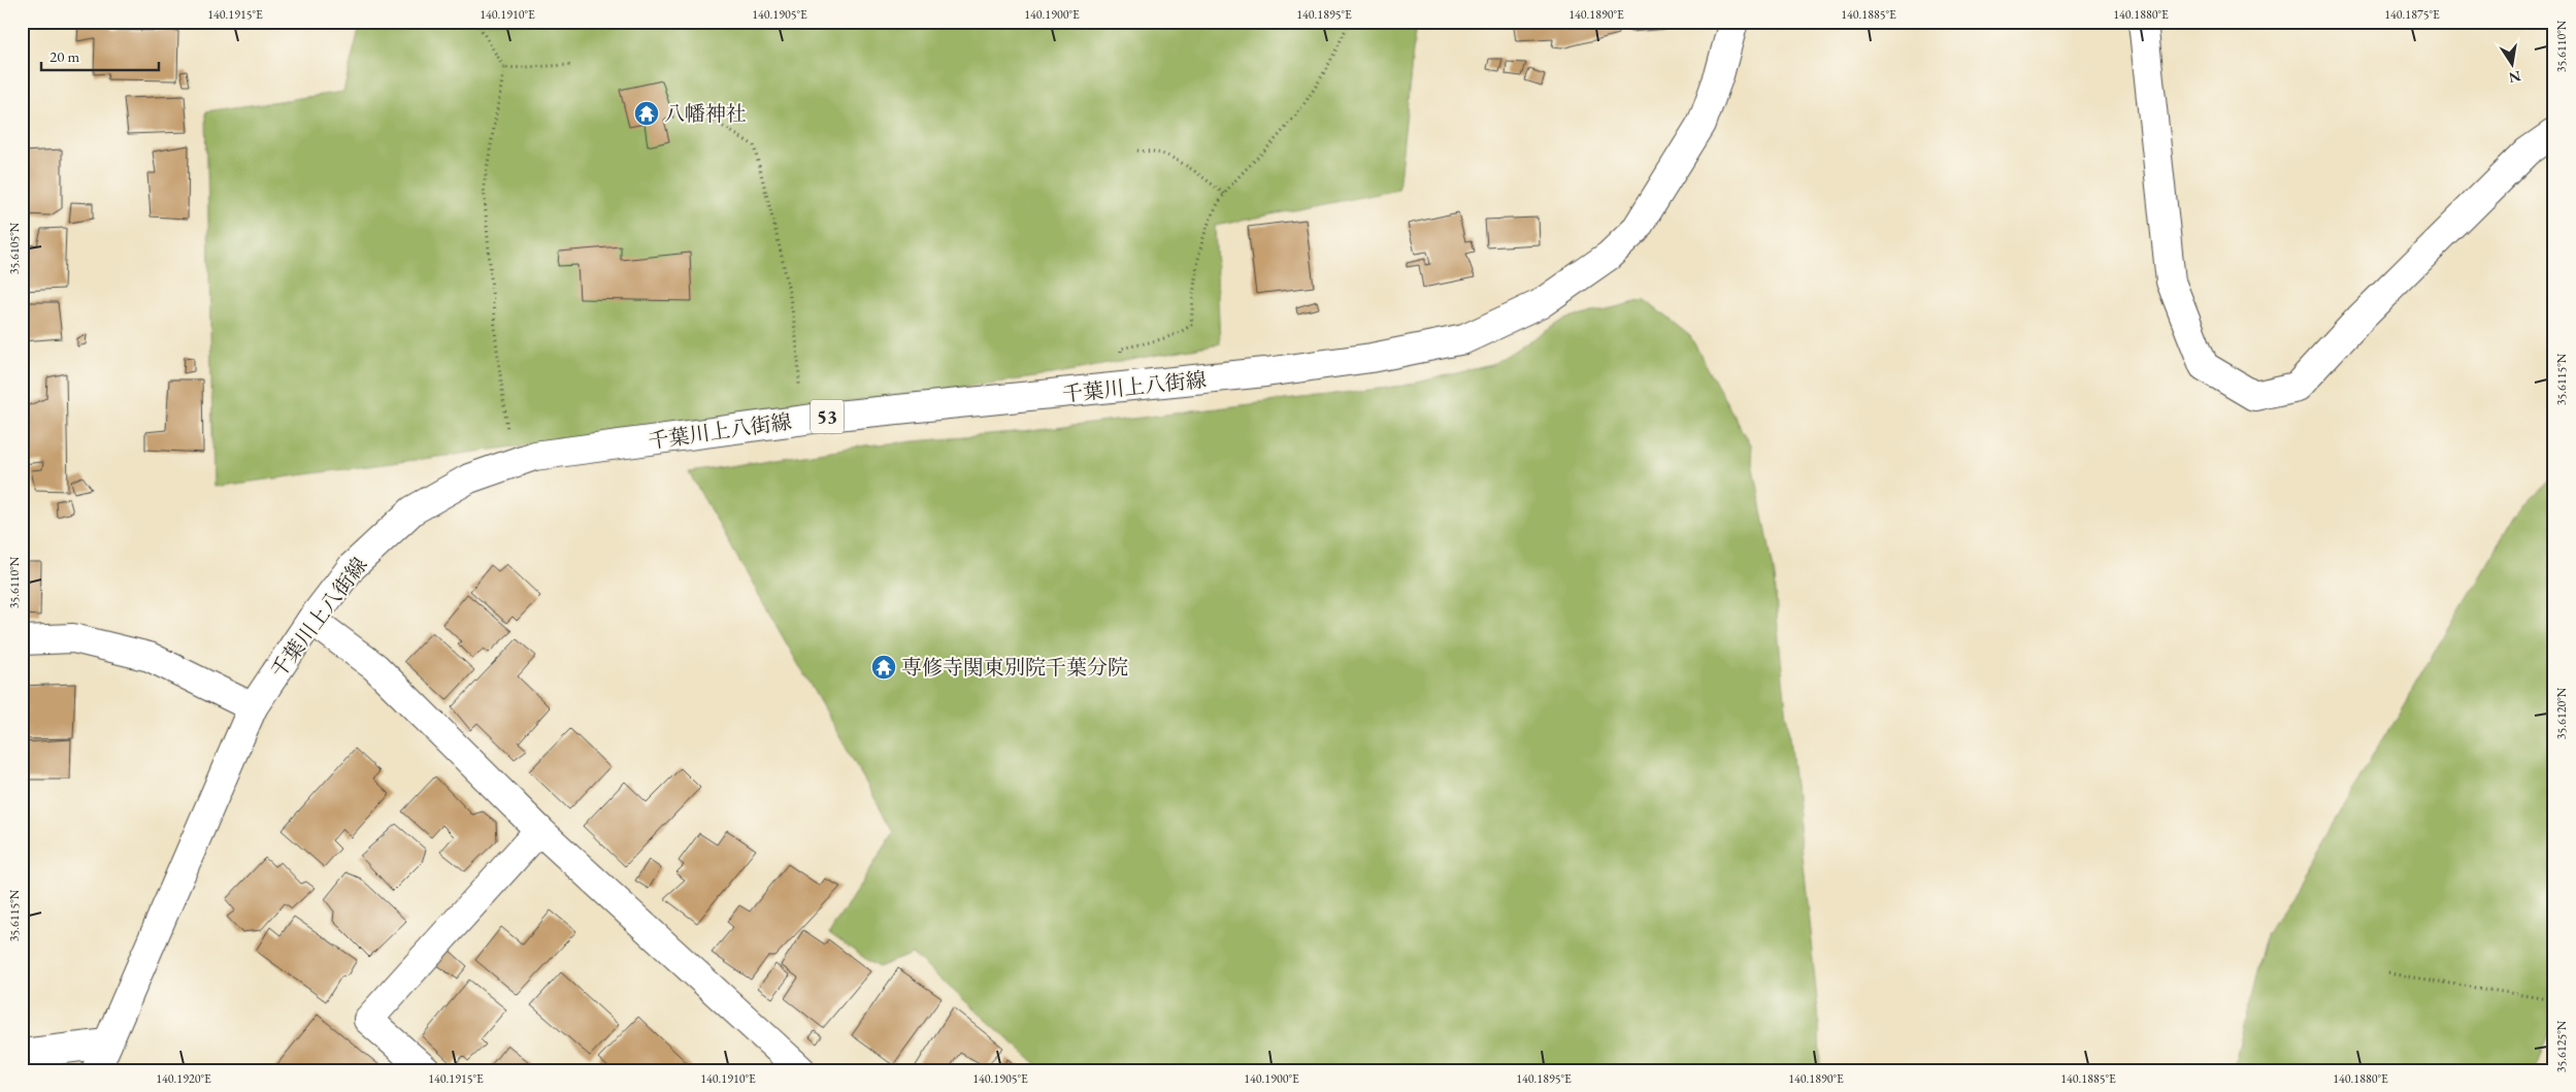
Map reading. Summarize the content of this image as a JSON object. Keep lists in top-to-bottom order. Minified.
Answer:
{"streets":{"main road":["千葉川上八街線","53"]},"places":{"temple":["八幡神社","専修寺関東別院千葉分院"]},"scale_bar":"20 m","north":"bottom","coordinates":["140.1915°E","140.1910°E","140.1905°E","140.1900°E","140.1895°E","140.1890°E","140.1885°E","140.1880°E","140.1875°E","35.6110°N","35.6105°N","35.6115°N","35.6120°N","35.6125°N","140.1920°E"]}
